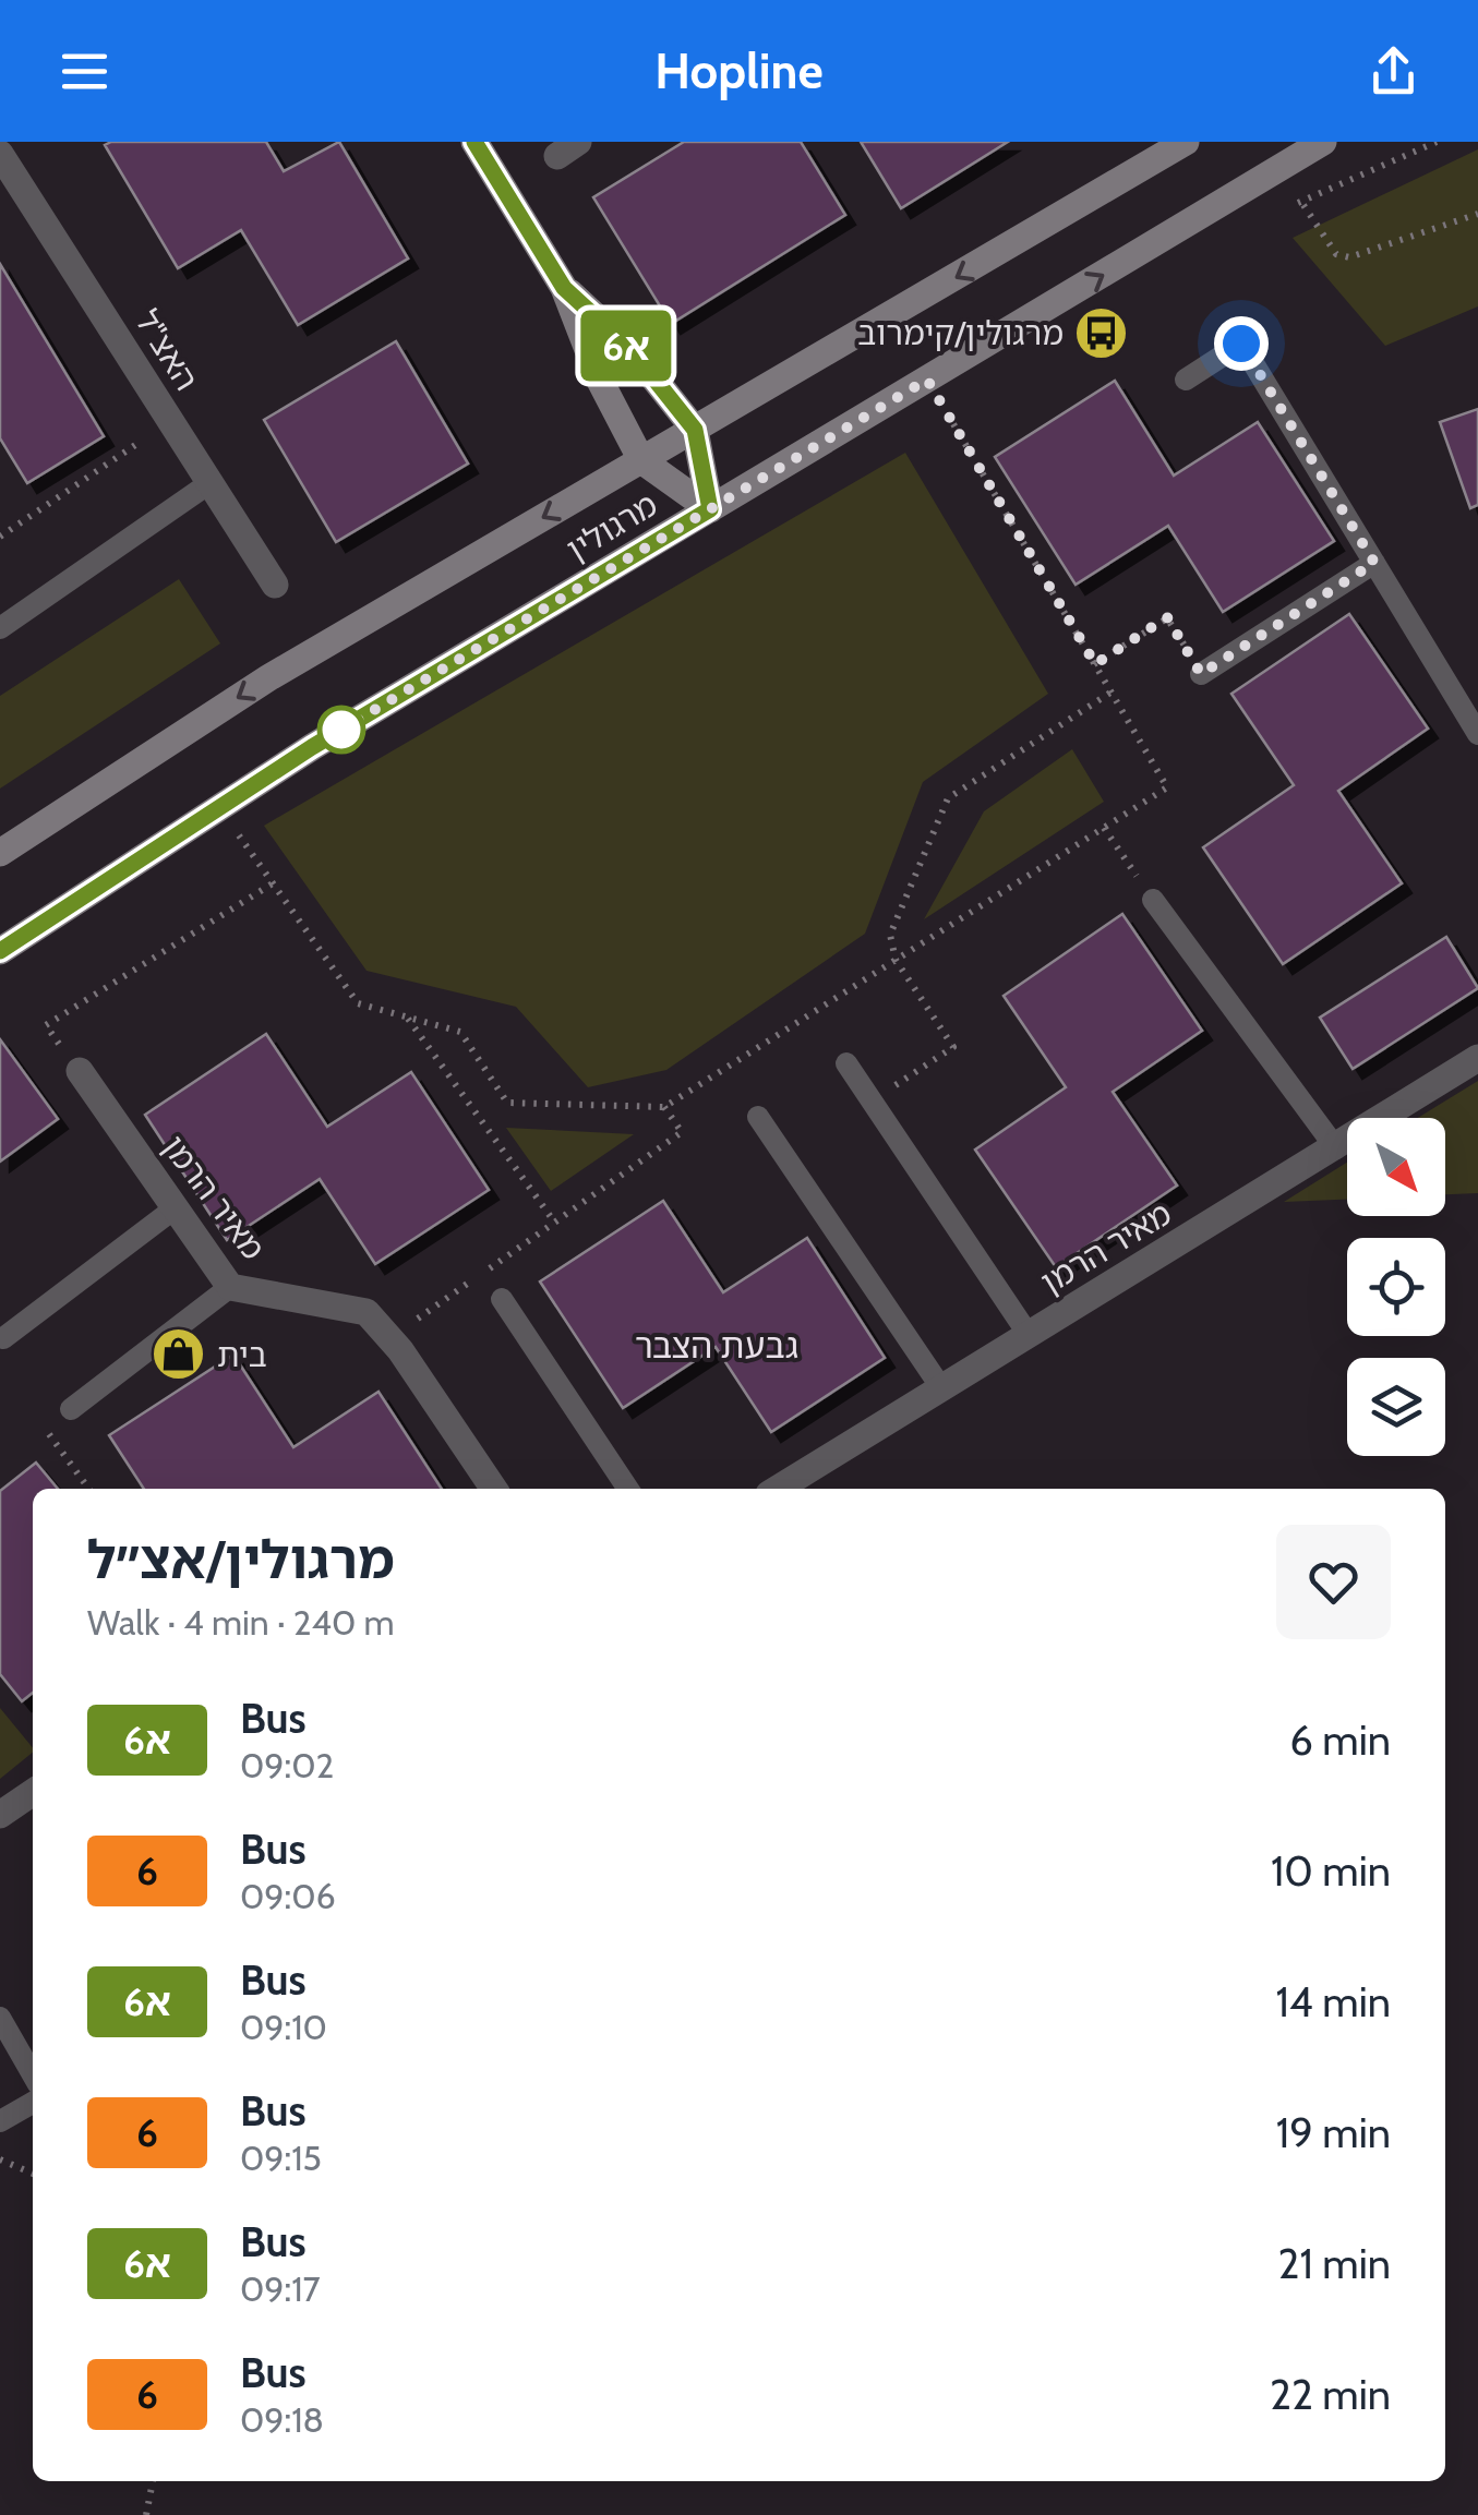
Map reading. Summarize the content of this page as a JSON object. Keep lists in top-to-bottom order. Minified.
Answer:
{"streets":{"main road":["מרגולין"],"street":["האצ\"ל","מאיר הרמן"]},"districts":["גבעת הצבר"],"places":{"bus stop":["מרגולין/קימרוב"],"shop":["בית"]},"lines":["bus line 6א"],"north":"bottom right","page":{"header":"Hopline","on_map":"6א","heading":["מרגולין/אצ״ל","Walk · 4 min · 240 m"],"list":[{"mark":"6א","name":"Bus","note":"09:02","value":"6 min"},{"mark":"6","name":"Bus","note":"09:06","value":"10 min"},{"mark":"6א","name":"Bus","note":"09:10","value":"14 min"},{"mark":"6","name":"Bus","note":"09:15","value":"19 min"},{"mark":"6א","name":"Bus","note":"09:17","value":"21 min"},{"mark":"6","name":"Bus","note":"09:18","value":"22 min"}]}}
